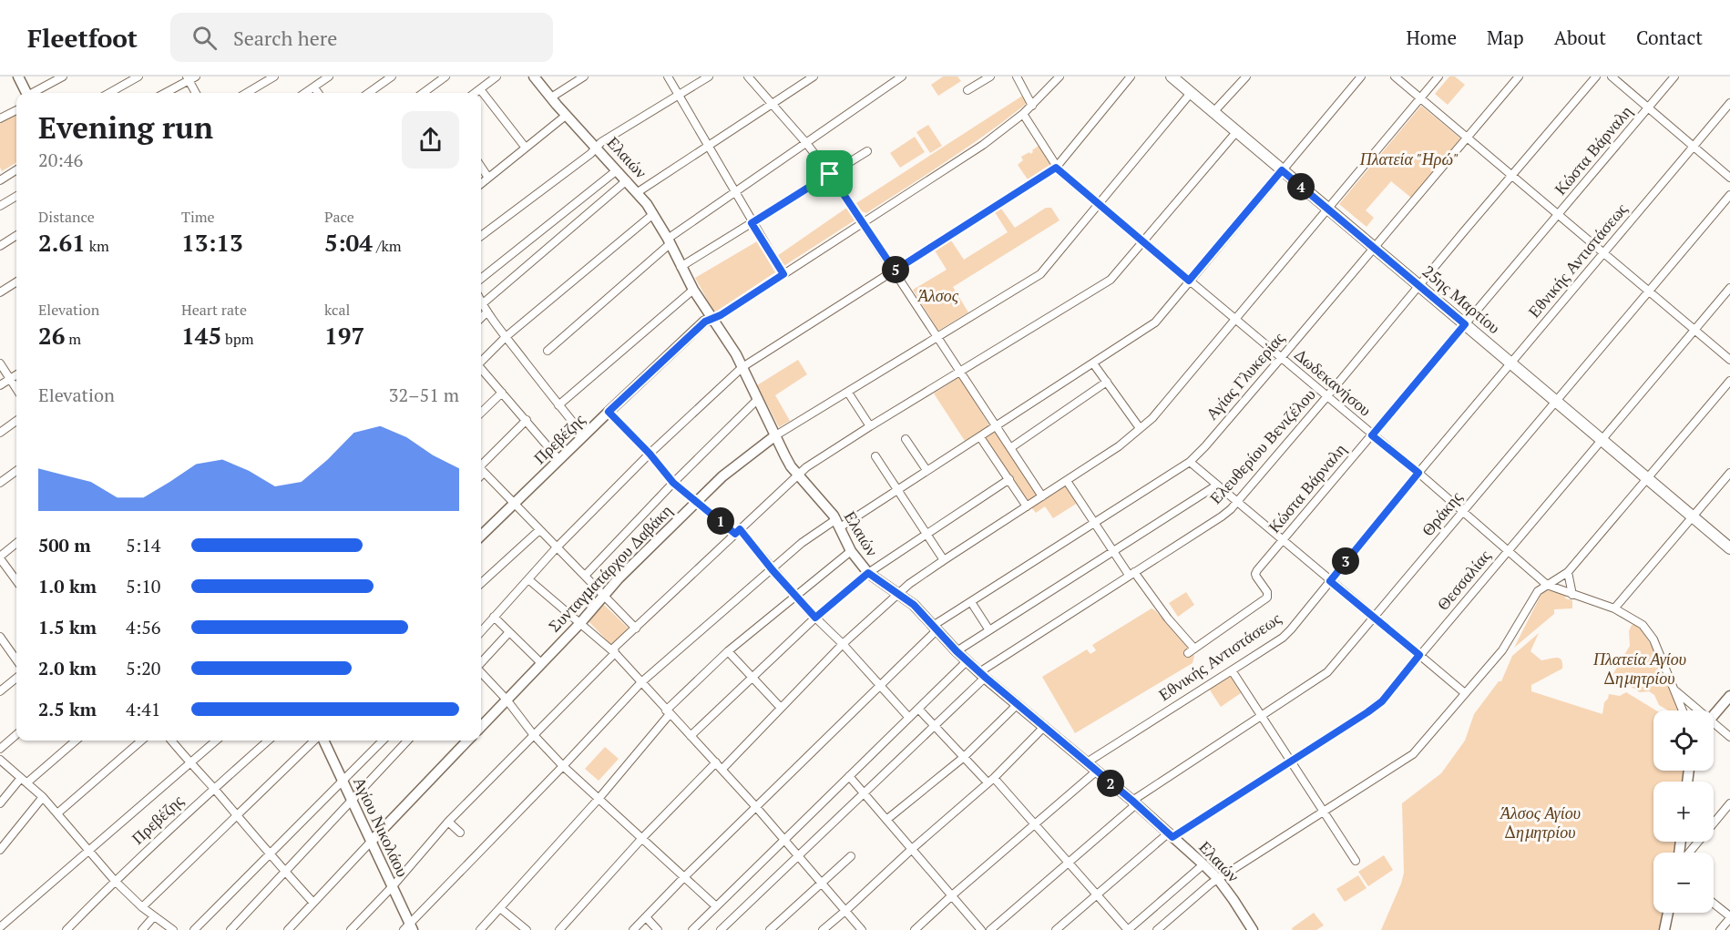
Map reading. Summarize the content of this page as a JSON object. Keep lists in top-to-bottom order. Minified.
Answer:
{"streets":{"main road":["25ης Μαρτίου"],"street":["Κώστα Βάρναλη","Ελαιών","Εθνικής Αντιστάσεως","Αγίας Γλυκερίας","Δωδεκανήσου","Πρεβέζης","Ελευθερίου Βενιζέλου","Θράκης","Συνταγματάρχου Δαβάκη","Θεσσαλίας","Αγίου Νικολάου"]},"crossings":[["Κώστα Βάρναλη","25ης Μαρτίου"],["Κώστα Βάρναλη","Δωδεκανήσου"],["Κώστα Βάρναλη","Ελευθερίου Βενιζέλου"],["Ελαιών","Εθνικής Αντιστάσεως"],["Ελαιών","Αγίας Γλυκερίας"],["Ελαιών","Πρεβέζης"],["Ελαιών","Ελευθερίου Βενιζέλου"],["Ελαιών","Θράκης"],["Ελαιών","Συνταγματάρχου Δαβάκη"],["Ελαιών","Θεσσαλίας"],["Εθνικής Αντιστάσεως","25ης Μαρτίου"],["Εθνικής Αντιστάσεως","Δωδεκανήσου"],["25ης Μαρτίου","Αγίας Γλυκερίας"],["25ης Μαρτίου","Ελευθερίου Βενιζέλου"],["25ης Μαρτίου","Θράκης"],["25ης Μαρτίου","Θεσσαλίας"],["Αγίας Γλυκερίας","Δωδεκανήσου"],["Δωδεκανήσου","Ελευθερίου Βενιζέλου"],["Δωδεκανήσου","Θράκης"],["Δωδεκανήσου","Θεσσαλίας"]],"parks":["Πλατεία \"Ηρώ\"","Άλσος","Πλατεία Αγίου Δημητρίου","Άλσος Αγίου Δημητρίου"],"page":{"header":"Fleetfoot","search":"Search here","nav":["Home","Map","About","Contact"],"heading":["Evening run","20:46"],"pins":["4","5","1","3","2"],"stats":[["Distance","2.61 km"],["Time","13:13"],["Pace","5:04 /km"],["Elevation","26 m"],["Heart rate","145 bpm"],["kcal","197"]],"chart":["Elevation","32–51 m"],"list":[{"name":"500 m","note":"5:14"},{"name":"1.0 km","note":"5:10"},{"name":"1.5 km","note":"4:56"},{"name":"2.0 km","note":"5:20"},{"name":"2.5 km","note":"4:41"}],"map_buttons":["+","−"]}}
